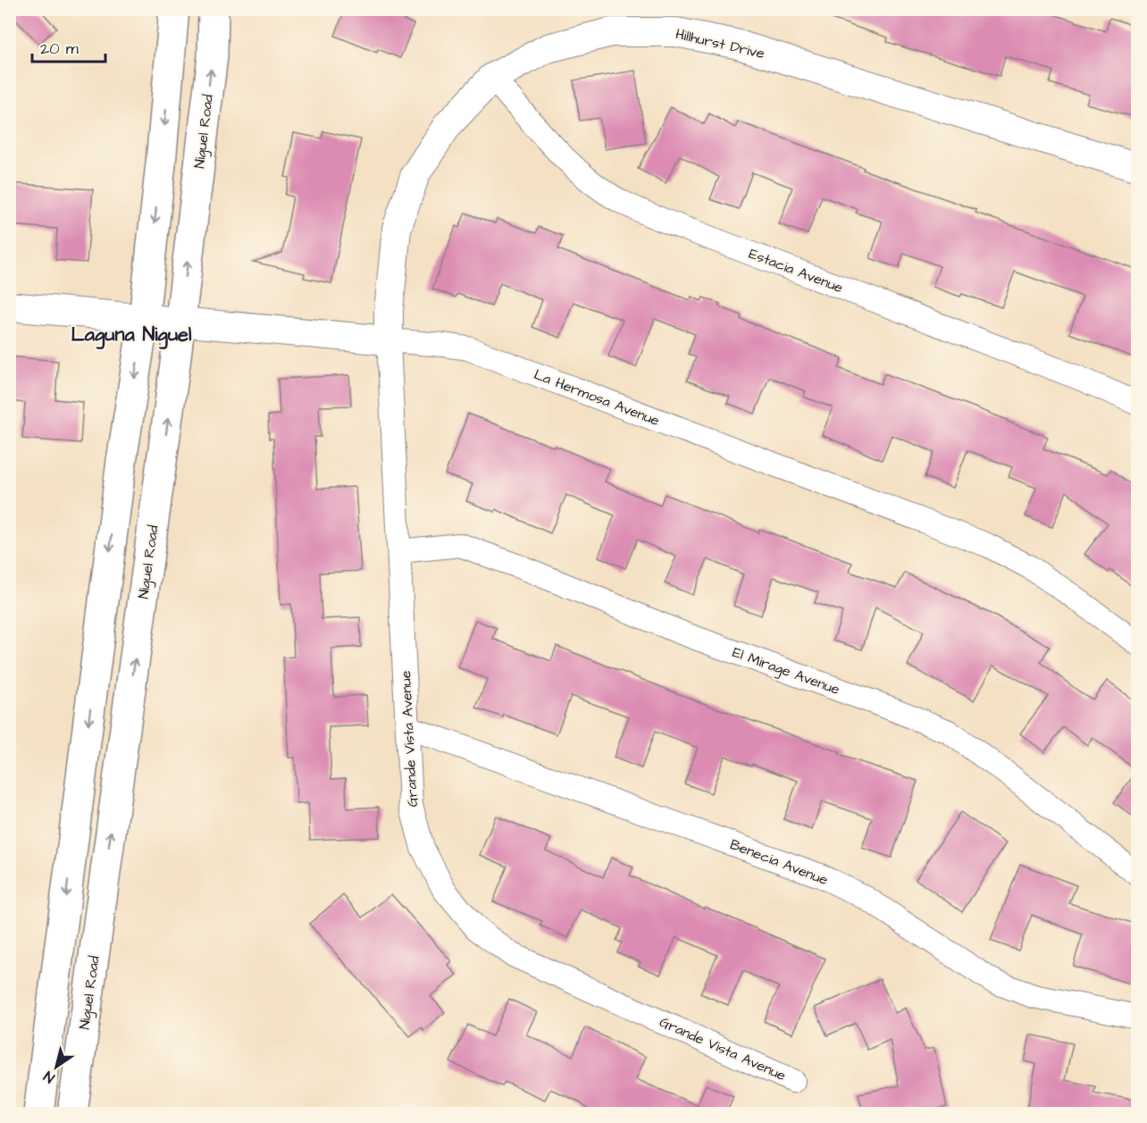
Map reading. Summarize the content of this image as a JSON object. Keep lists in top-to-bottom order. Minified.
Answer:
{"streets":{"main road":["Niguel Road"],"street":["Hillhurst Drive","Estacia Avenue","La Hermosa Avenue","El Mirage Avenue","Grande Vista Avenue","Benecia Avenue"]},"crossings":[["Hillhurst Drive","Estacia Avenue"],["Hillhurst Drive","La Hermosa Avenue"],["Hillhurst Drive","Grande Vista Avenue"],["Niguel Road","La Hermosa Avenue"],["La Hermosa Avenue","Grande Vista Avenue"],["El Mirage Avenue","Grande Vista Avenue"],["Grande Vista Avenue","Benecia Avenue"]],"districts":["Laguna Niguel"],"scale_bar":"20 m","north":"bottom left"}
